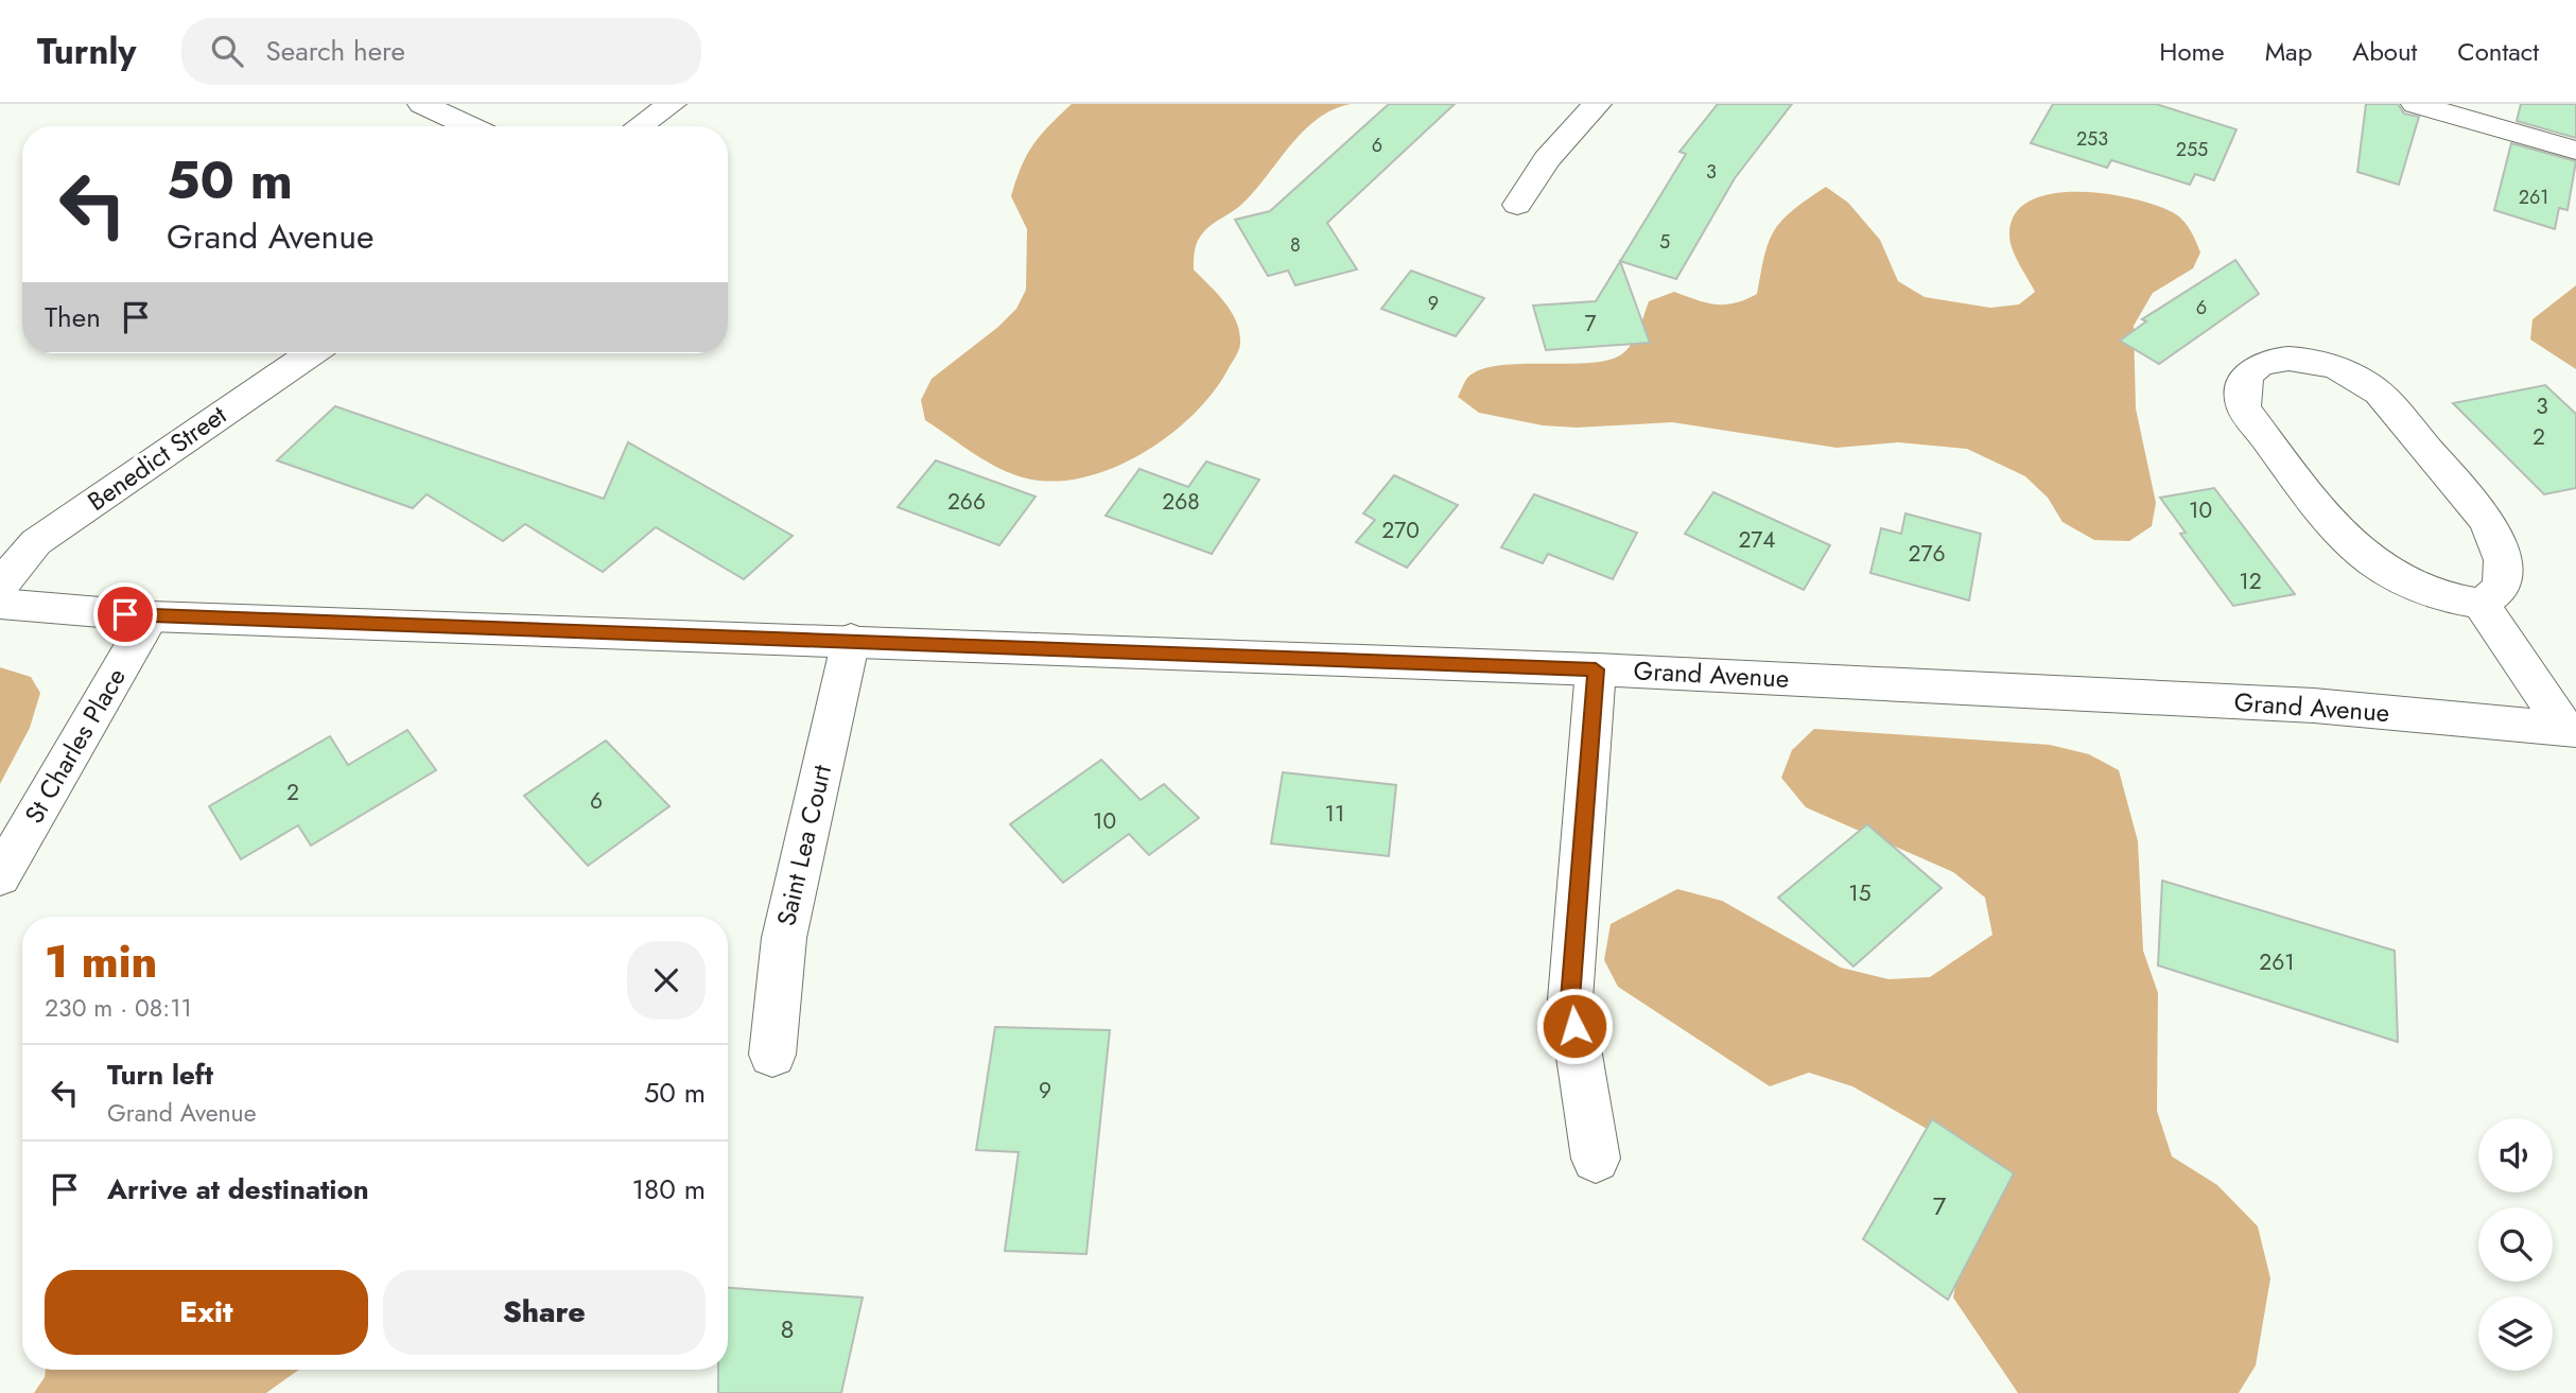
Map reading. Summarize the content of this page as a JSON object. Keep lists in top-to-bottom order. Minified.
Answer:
{"streets":{"street":["Benedict Street","Grand Avenue","St Charles Place","Saint Lea Court"]},"crossings":[["Grand Avenue","St Charles Place"],["Grand Avenue","Saint Lea Court"]],"house_numbers":["253","6","255","3","261","5","8","9","6","7","3","2","266","268","10","270","274","276","12","2","6","11","10","15","261","9","7","8"],"page":{"header":"Turnly","search":"Search here","nav":["Home","Map","About","Contact"],"turn":["50 m","Grand Avenue"],"then":"Then","heading":["1 min","230 m · 08:11"],"list":[{"name":"Turn left","note":"Grand Avenue","value":"50 m"},{"name":"Arrive at destination","value":"180 m"}],"buttons":["Exit","Share"]}}
